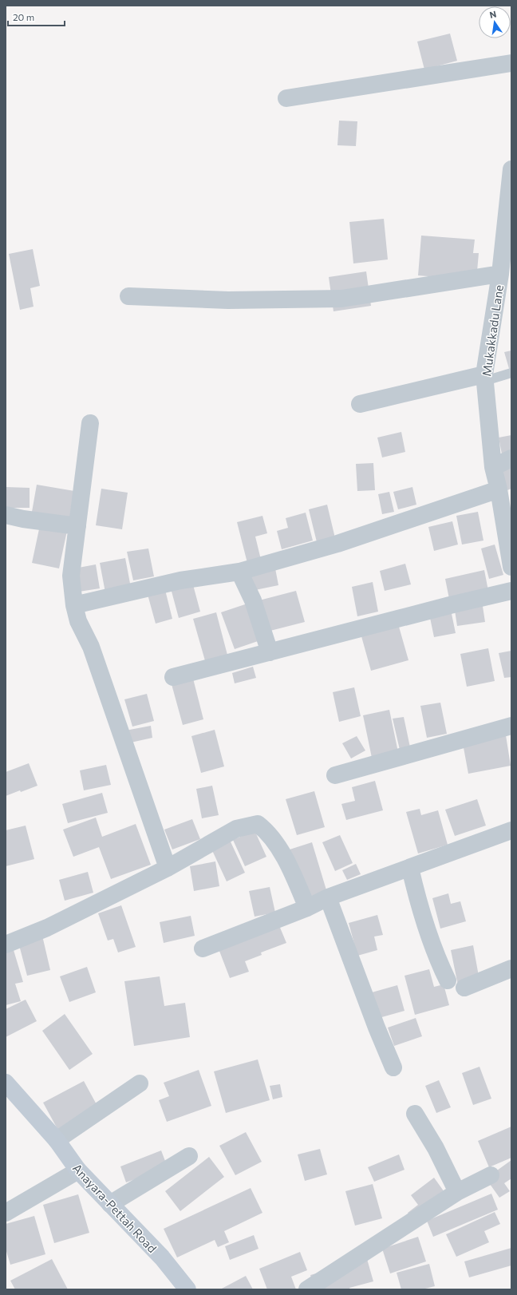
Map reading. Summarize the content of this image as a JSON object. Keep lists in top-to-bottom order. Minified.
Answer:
{"streets":{"main road":["Anayara-Pettah Road"],"street":["Mukakkadu Lane"]},"scale_bar":"20 m","north":"top"}
